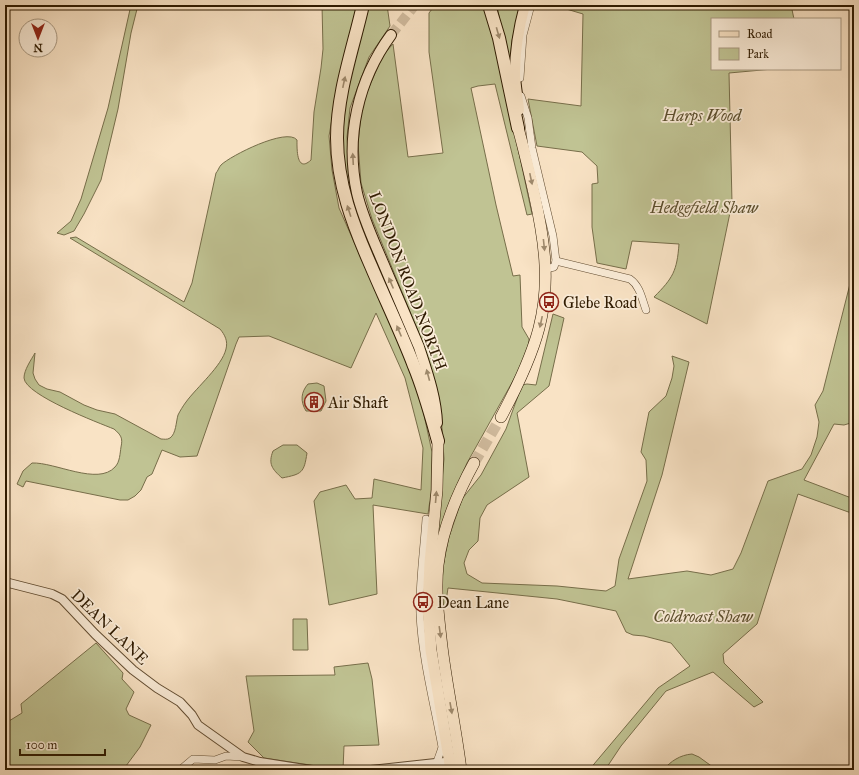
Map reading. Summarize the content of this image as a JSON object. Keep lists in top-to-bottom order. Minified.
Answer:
{"streets":{"highway":["LONDON ROAD NORTH"],"street":["DEAN LANE"]},"one_way":["LONDON ROAD NORTH"],"parks":["Harps Wood","Hedgefield Shaw","Coldroast Shaw"],"places":{"bus stop":["Glebe Road","Dean Lane"],"building":["Air Shaft"]},"legend":["Road","Park"],"scale_bar":"100 m","north":"bottom"}
